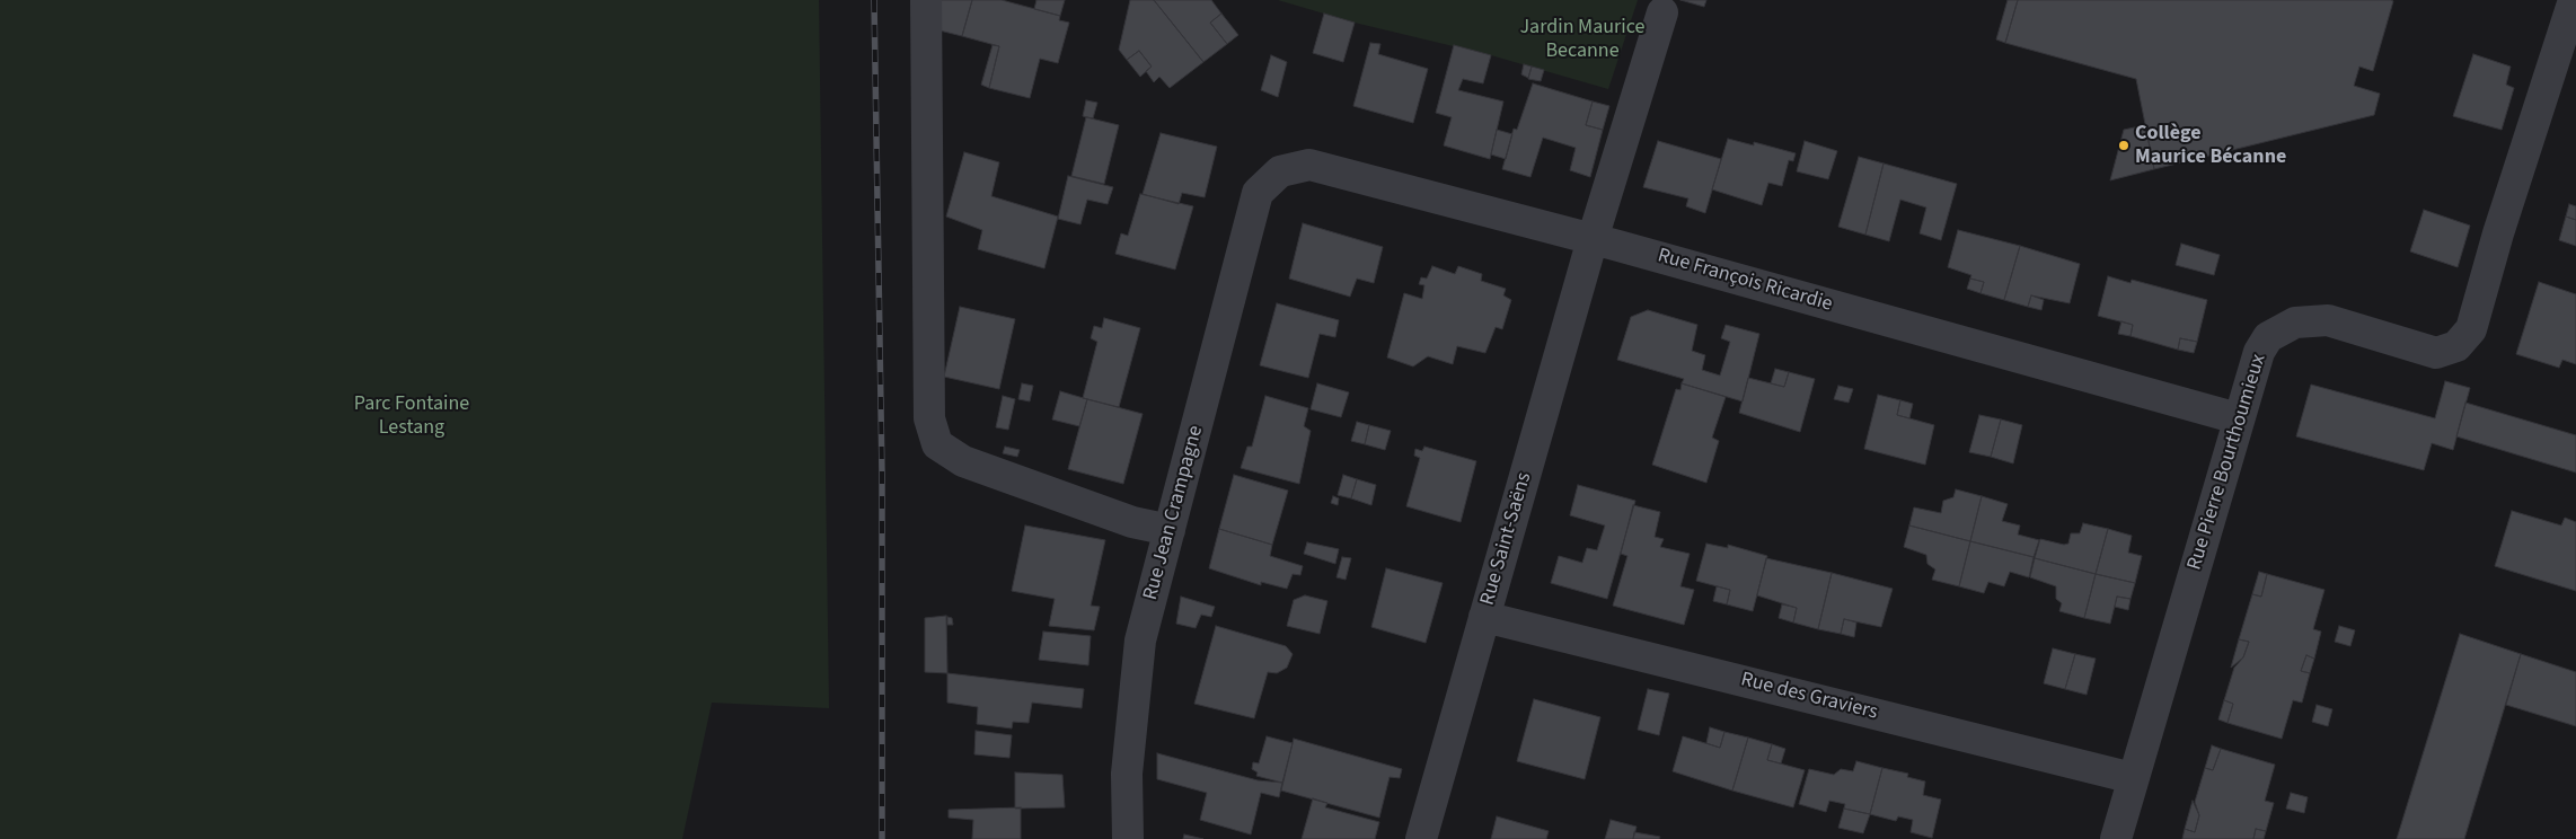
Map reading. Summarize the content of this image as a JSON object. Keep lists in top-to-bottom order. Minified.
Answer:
{"streets":{"street":["Rue François Ricardie","Rue Pierre Bourthoumieux","Rue Jean Crampagne","Rue Saint-Saëns","Rue des Graviers"]},"crossings":[["Rue François Ricardie","Rue Pierre Bourthoumieux"],["Rue François Ricardie","Rue Jean Crampagne"],["Rue François Ricardie","Rue Saint-Saëns"],["Rue Pierre Bourthoumieux","Rue des Graviers"],["Rue Saint-Saëns","Rue des Graviers"]],"parks":["Jardin Maurice Becanne","Parc Fontaine Lestang"],"places":["Collège Maurice Bécanne"]}
